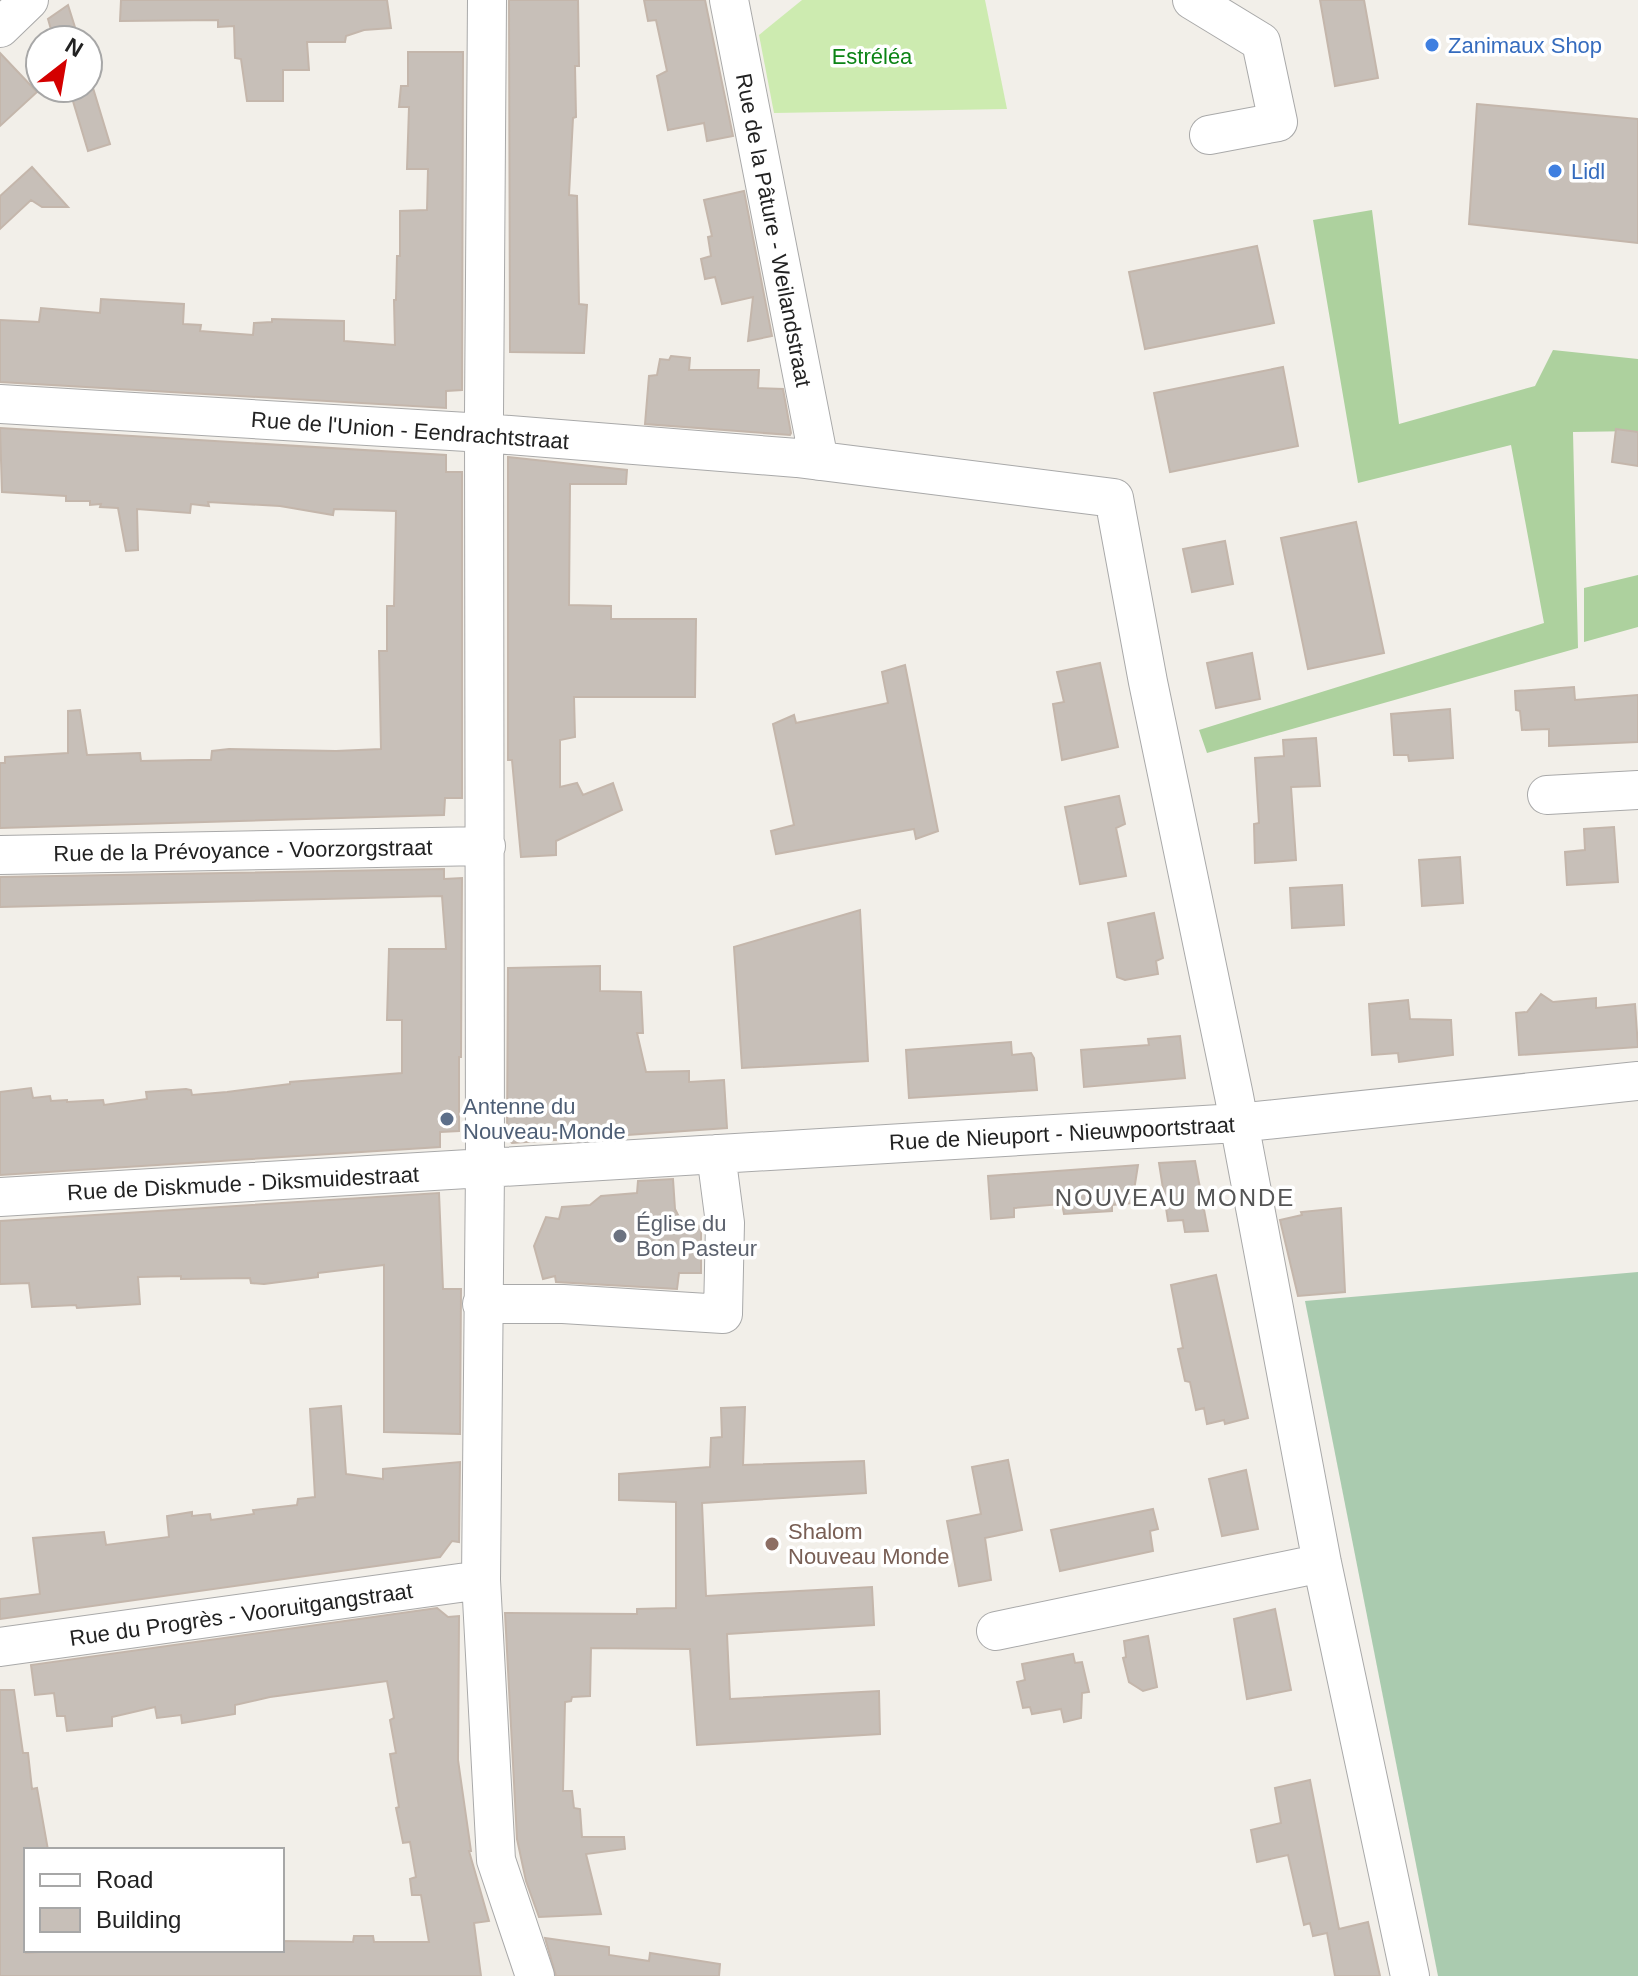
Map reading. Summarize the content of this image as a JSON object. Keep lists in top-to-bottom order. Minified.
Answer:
{"streets":{"street":["Rue de la Pâture - Weilandstraat","Rue de l'Union - Eendrachtstraat","Rue de la Prévoyance - Voorzorgstraat","Rue de Nieuport - Nieuwpoortstraat","Rue de Diskmude - Diksmuidestraat","Rue du Progrès - Vooruitgangstraat"]},"crossings":[["Rue de la Pâture - Weilandstraat","Rue de l'Union - Eendrachtstraat"],["Rue de l'Union - Eendrachtstraat","Rue de Nieuport - Nieuwpoortstraat"],["Rue de Nieuport - Nieuwpoortstraat","Rue de Diskmude - Diksmuidestraat"]],"districts":["NOUVEAU MONDE"],"parks":["Estréléa"],"places":["Zanimaux Shop","Lidl","Antenne du Nouveau-Monde","Église du Bon Pasteur","Shalom Nouveau Monde"],"legend":["Road","Building"],"north":"top right"}
